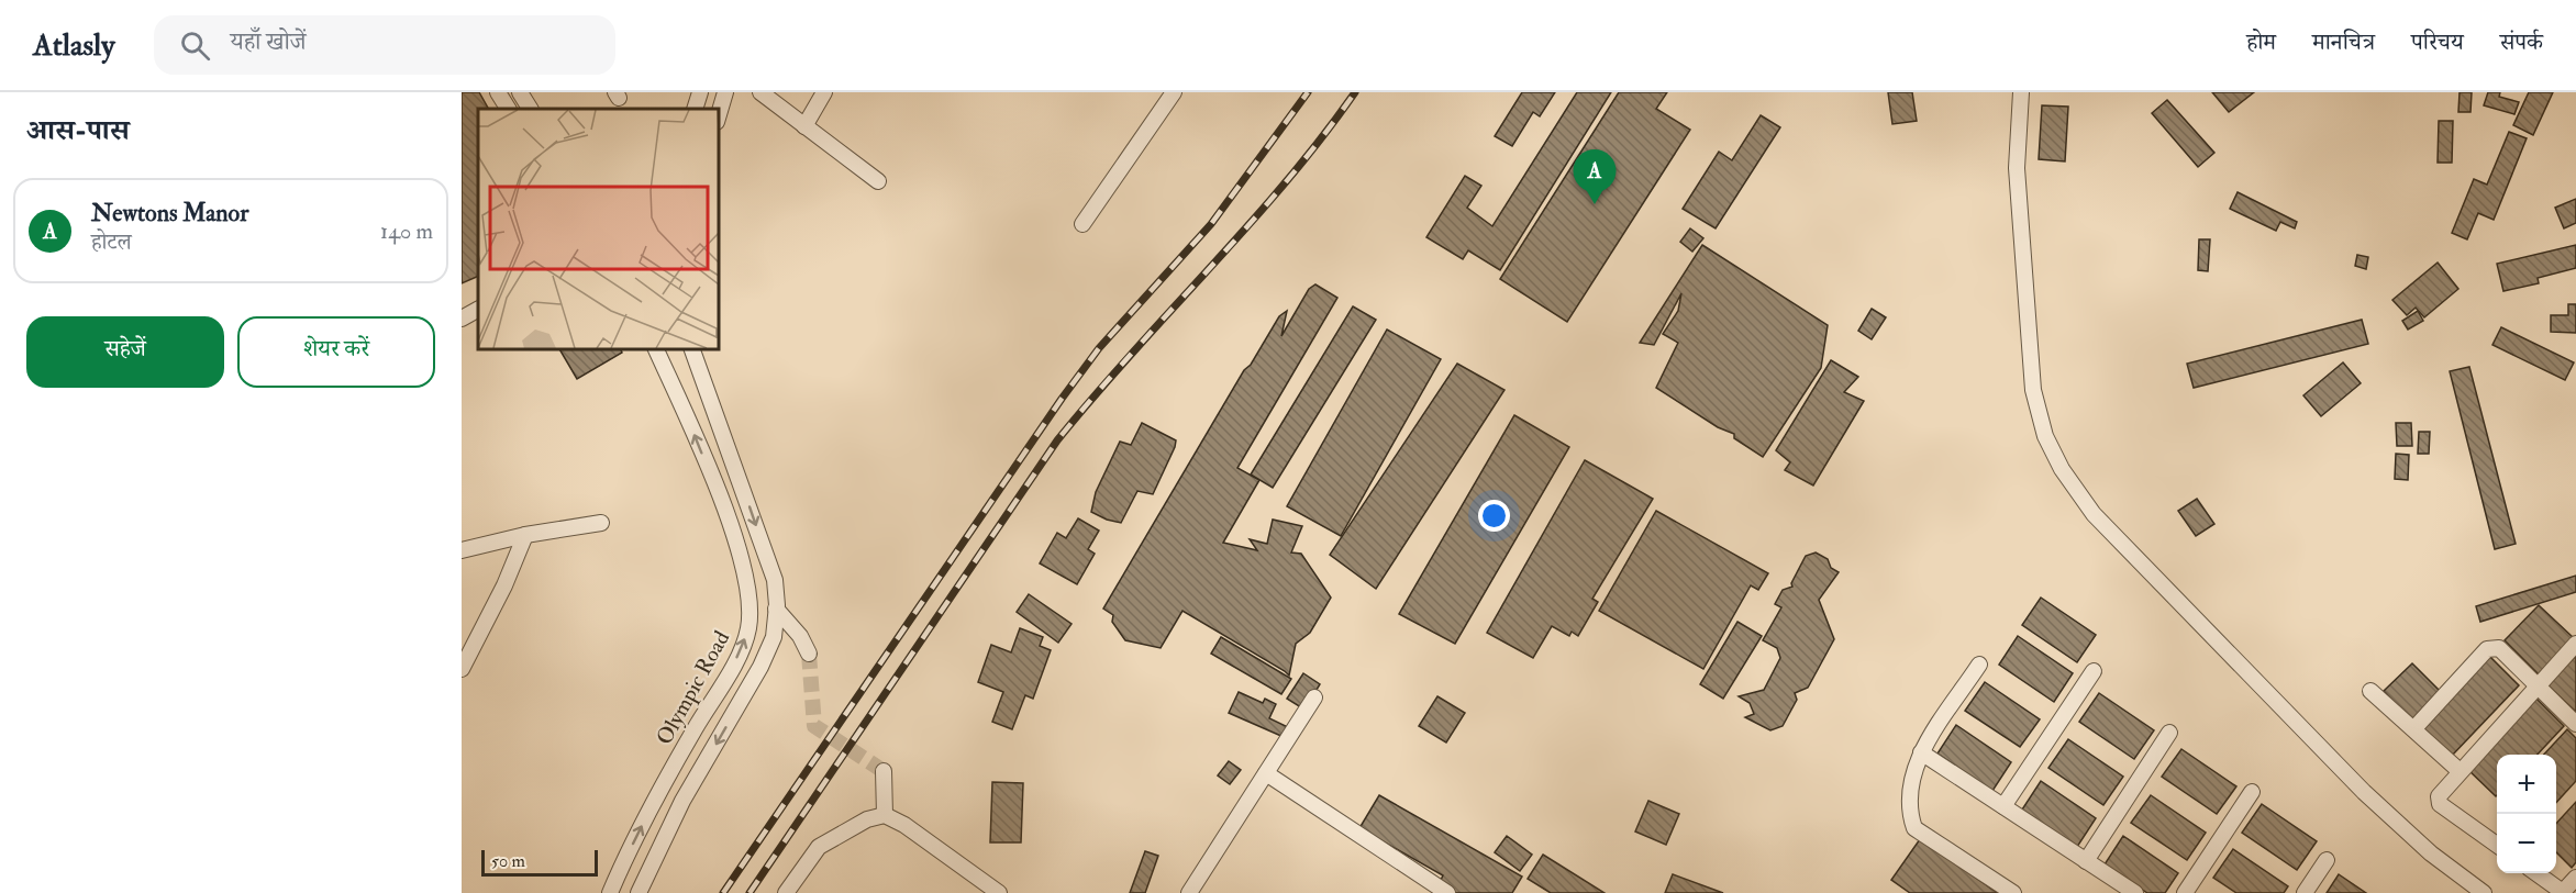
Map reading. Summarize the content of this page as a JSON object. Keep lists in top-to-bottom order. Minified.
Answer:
{"streets":{"street":["Olympic Road"]},"scale_bar":"50 m","page":{"header":"Atlasly","search":"यहाँ खोजें","nav":["होम","मानचित्र","परिचय","संपर्क"],"heading":"आस-पास","pins":"A","list":[{"mark":"A","name":"Newtons Manor","note":"होटल","value":"140 m"}],"buttons":["सहेजें","शेयर करें"],"map_buttons":["+","−"],"scale":"50 m"}}
